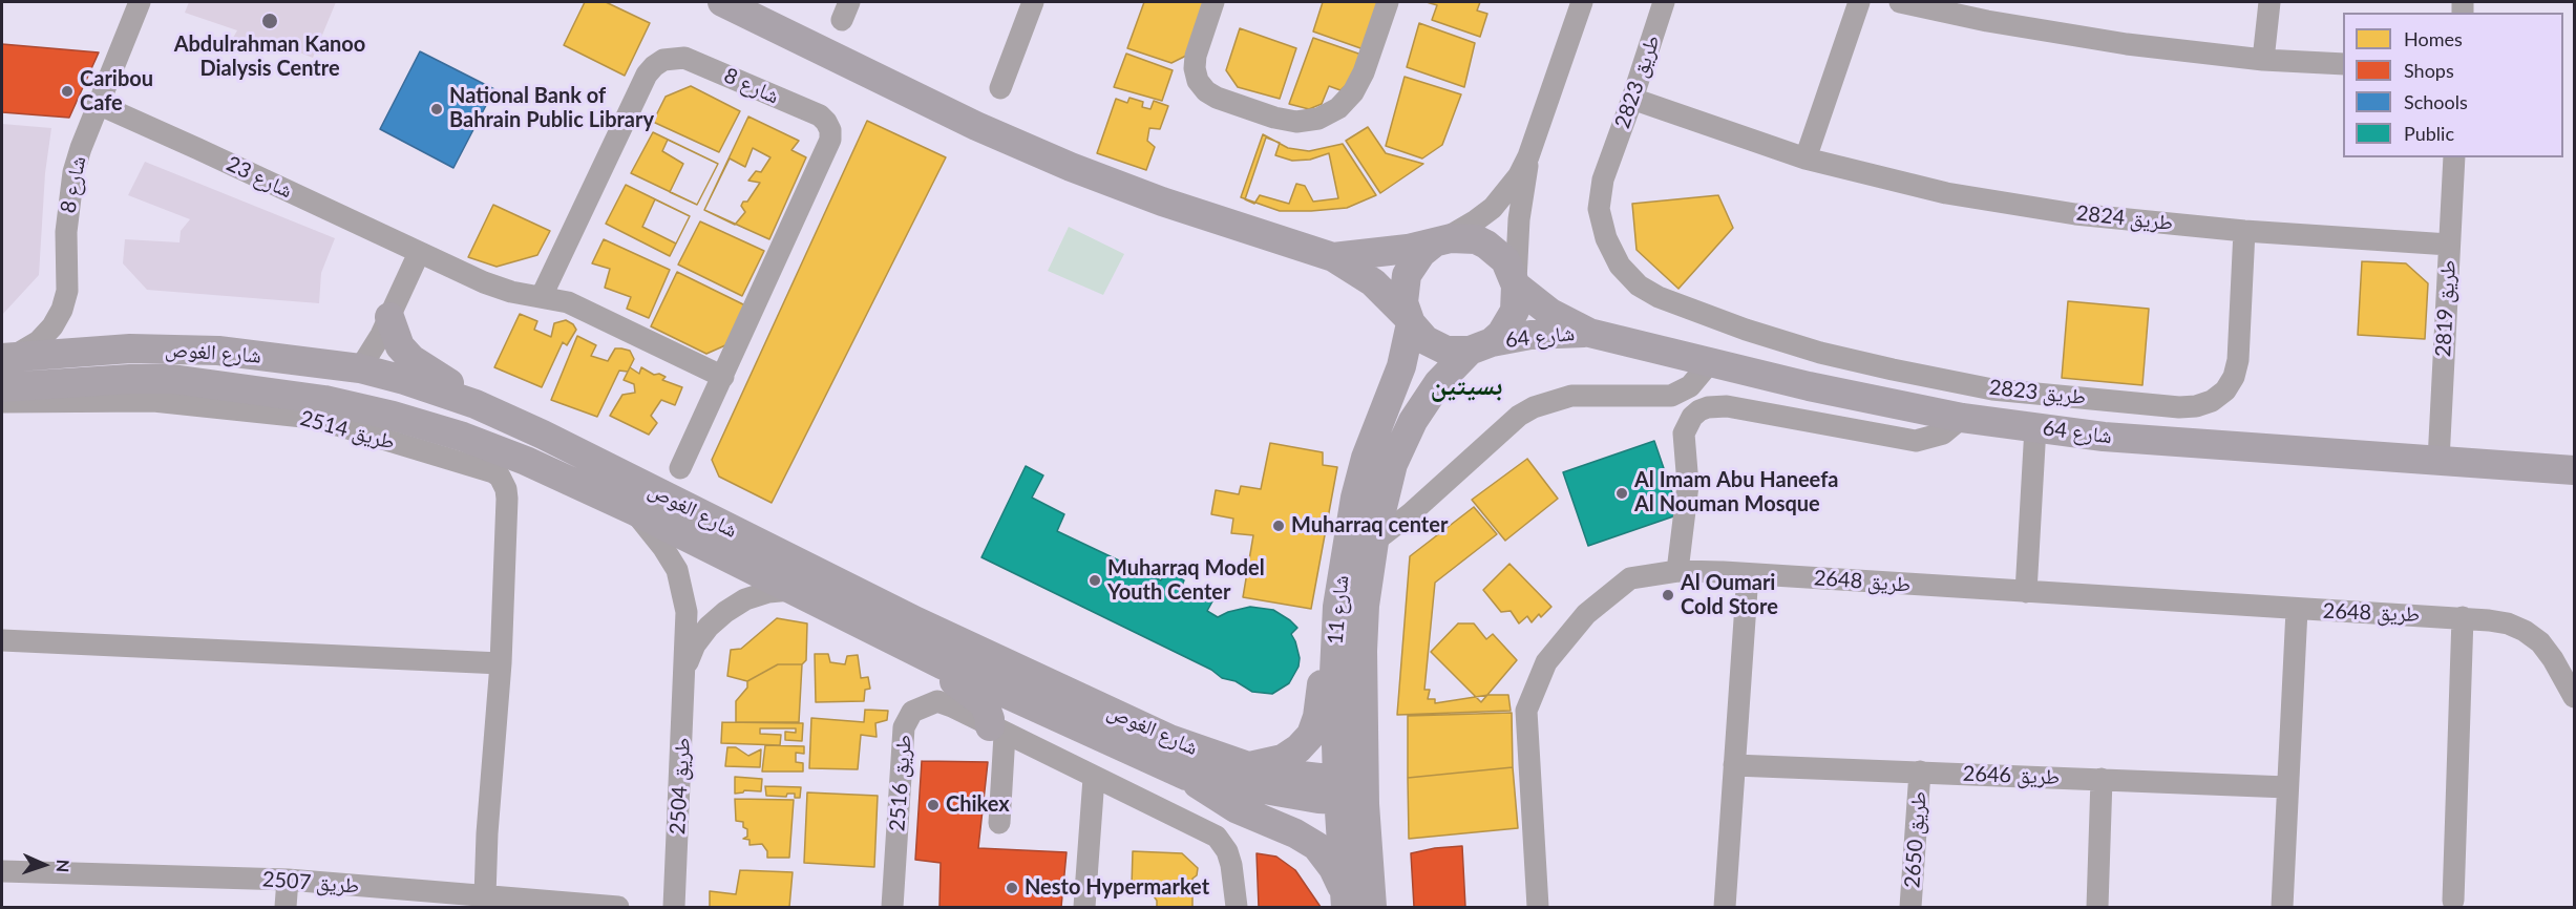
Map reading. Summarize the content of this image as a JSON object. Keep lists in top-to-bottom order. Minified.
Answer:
{"streets":{"main road":["شارع 64","شارع الغوص","شارع 11"],"street":["طريق 2823","شارع 8","شارع 23","طريق 2824","طريق 2819","طريق 2514","طريق 2648","طريق 2646","طريق 2516","طريق 2504","طريق 2650","طريق 2507"]},"crossings":[["طريق 2823","طريق 2824"],["شارع 8","شارع 23"],["شارع 8","شارع الغوص"],["طريق 2824","طريق 2819"],["طريق 2819","شارع 64"],["شارع 64","شارع 11"],["شارع الغوص","شارع 11"],["شارع الغوص","طريق 2504"],["طريق 2514","طريق 2507"],["طريق 2646","طريق 2650"]],"districts":["بسيتين"],"places":["Abdulrahman Kanoo Dialysis Centre","Caribou Cafe","National Bank of Bahrain Public Library","Al Imam Abu Haneefa Al Nouman Mosque","Muharraq center","Muharraq Model Youth Center","Al Oumari Cold Store","Chikex","Nesto Hypermarket"],"legend":["Homes","Shops","Schools","Public"],"north":"right"}
